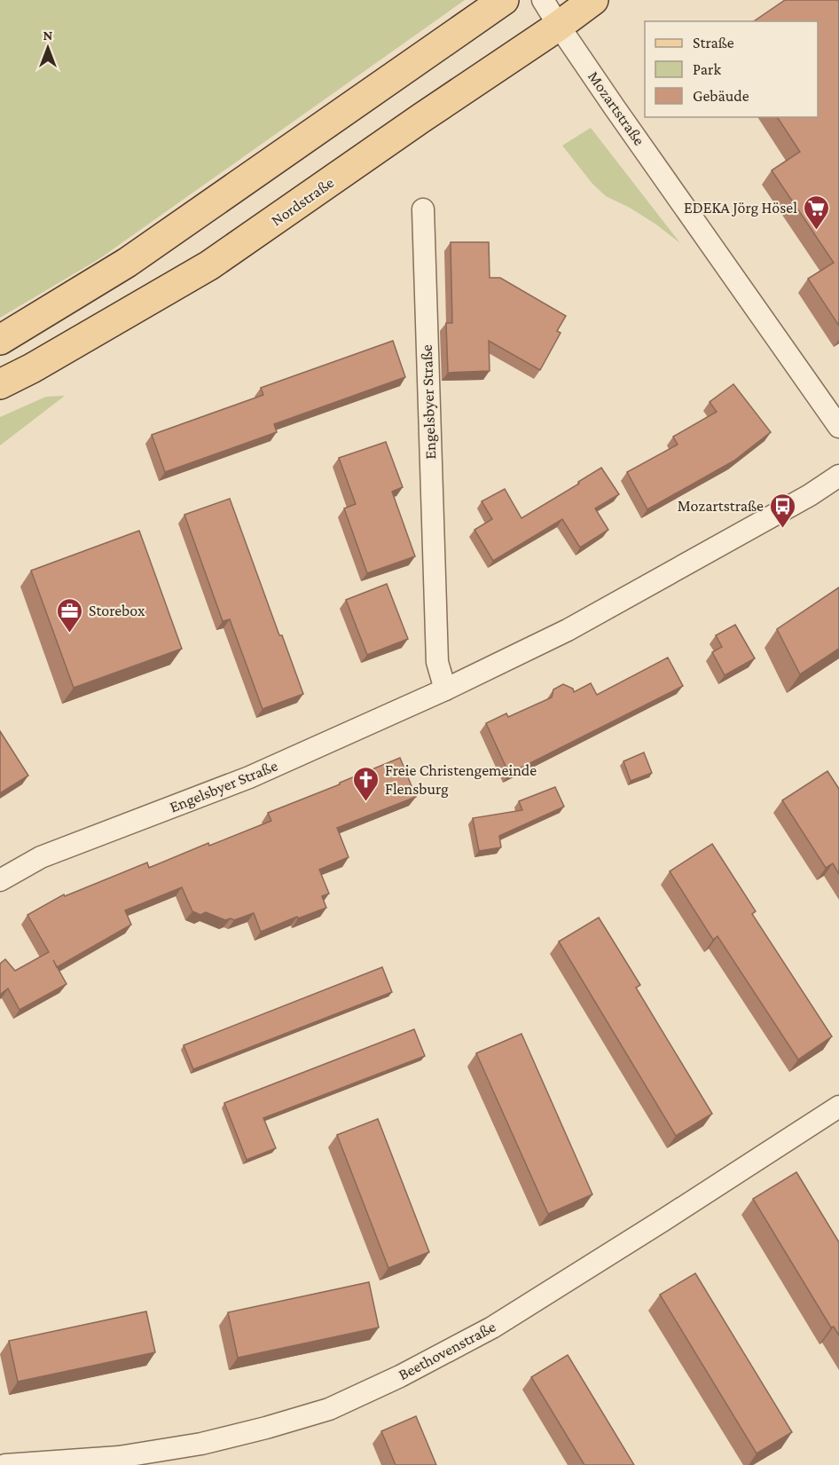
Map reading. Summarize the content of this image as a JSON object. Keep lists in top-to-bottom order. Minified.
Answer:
{"streets":{"main road":["Nordstraße"],"street":["Mozartstraße","Engelsbyer Straße","Beethovenstraße"]},"crossings":[["Mozartstraße","Nordstraße"]],"places":{"supermarket":["EDEKA Jörg Hösel"],"bus stop":["Mozartstraße"],"office":["Storebox"],"church":["Freie Christengemeinde Flensburg"]},"legend":["Straße","Park","Gebäude"],"north":"top"}
